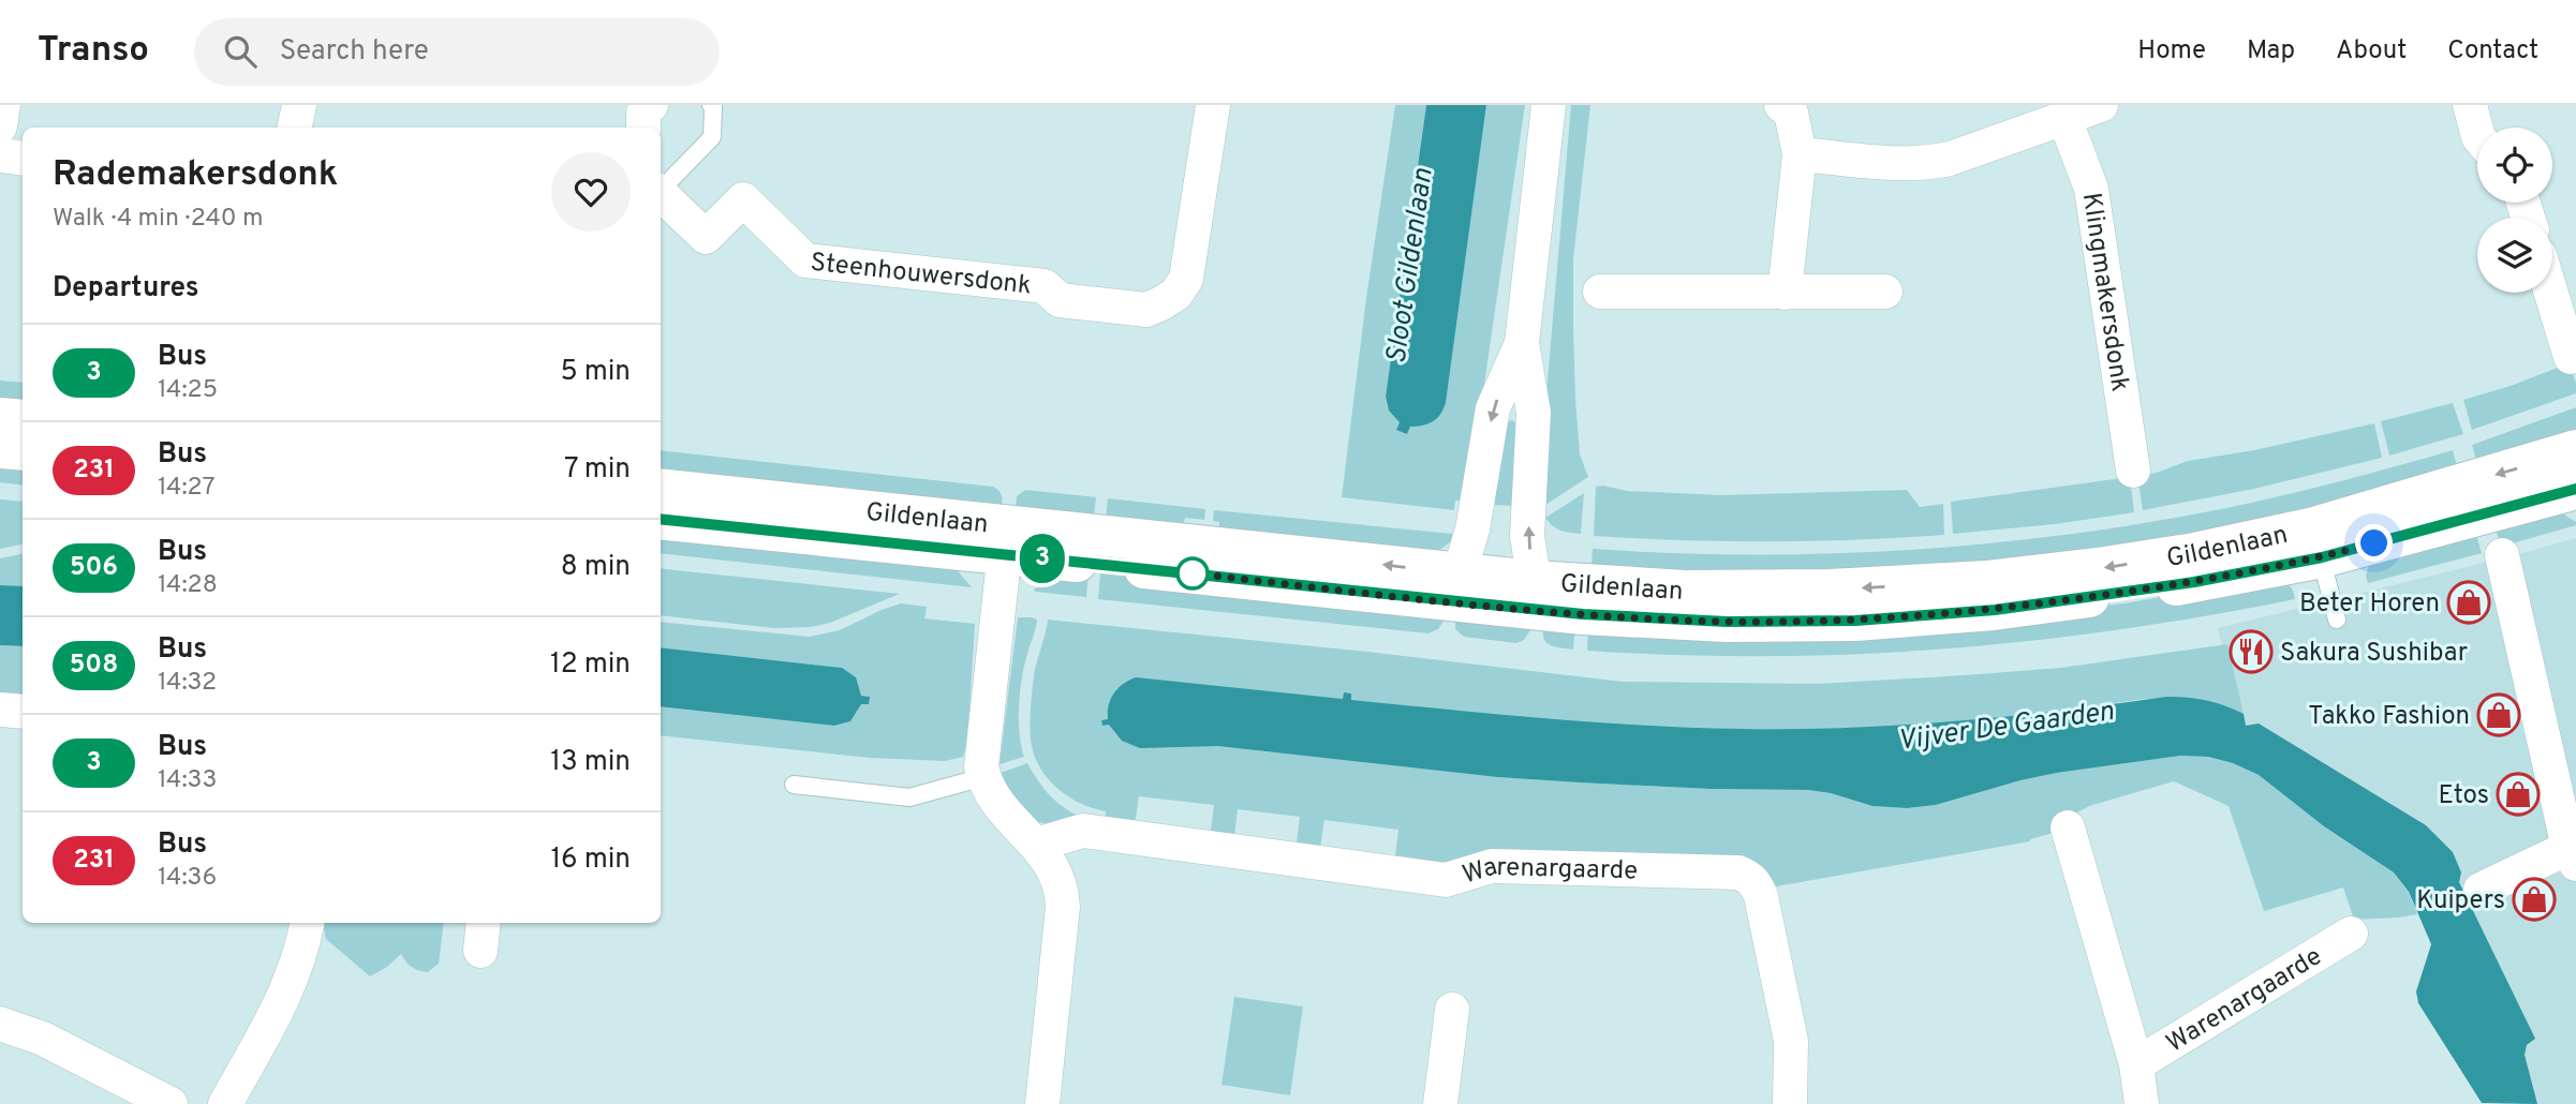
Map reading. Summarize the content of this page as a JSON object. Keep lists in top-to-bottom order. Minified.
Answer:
{"streets":{"street":["Steenhouwersdonk","Klingmakersdonk","Gildenlaan","Warenargaarde"]},"water":["Sloot Gildenlaan","Vijver De Gaarden"],"places":{"shop":["Beter Horen","Takko Fashion","Etos","Kuipers"],"restaurant":["Sakura Sushibar"]},"lines":["bus line 3"],"page":{"header":"Transo","search":"Search here","nav":["Home","Map","About","Contact"],"on_map":"3","heading":[["Rademakersdonk","Walk · 4 min · 240 m"],"Departures"],"list":[{"mark":"3","name":"Bus","note":"14:25","value":"5 min"},{"mark":"231","name":"Bus","note":"14:27","value":"7 min"},{"mark":"506","name":"Bus","note":"14:28","value":"8 min"},{"mark":"508","name":"Bus","note":"14:32","value":"12 min"},{"mark":"3","name":"Bus","note":"14:33","value":"13 min"},{"mark":"231","name":"Bus","note":"14:36","value":"16 min"}]}}
